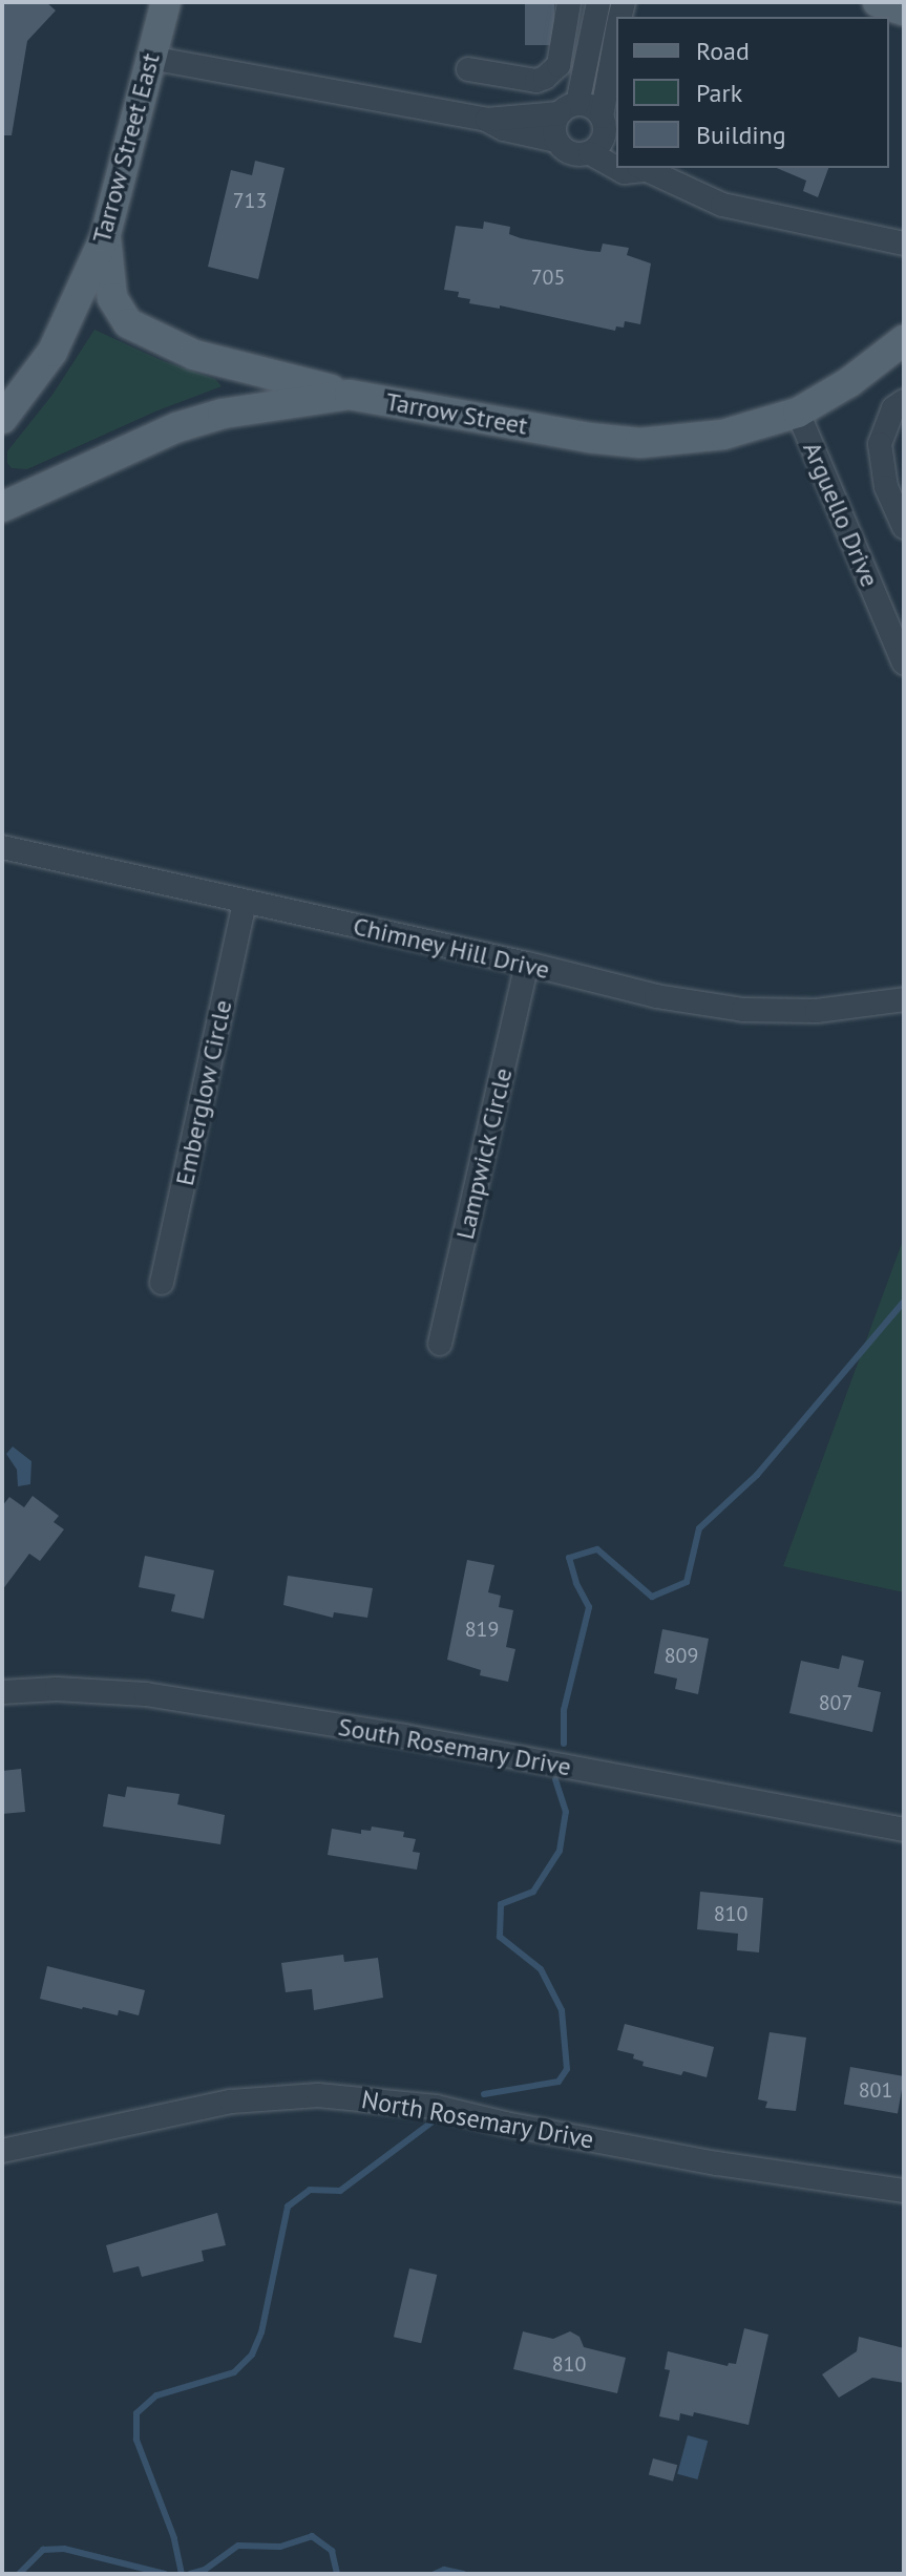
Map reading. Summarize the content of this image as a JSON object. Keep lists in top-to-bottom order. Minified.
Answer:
{"streets":{"main road":["Tarrow Street East","Tarrow Street"],"street":["Arguello Drive","Chimney Hill Drive","Emberglow Circle","Lampwick Circle","South Rosemary Drive","North Rosemary Drive"]},"crossings":[["Tarrow Street","Arguello Drive"],["Chimney Hill Drive","Emberglow Circle"],["Chimney Hill Drive","Lampwick Circle"]],"house_numbers":["713","705","819","809","807","810","801","810"],"legend":["Road","Park","Building"]}
